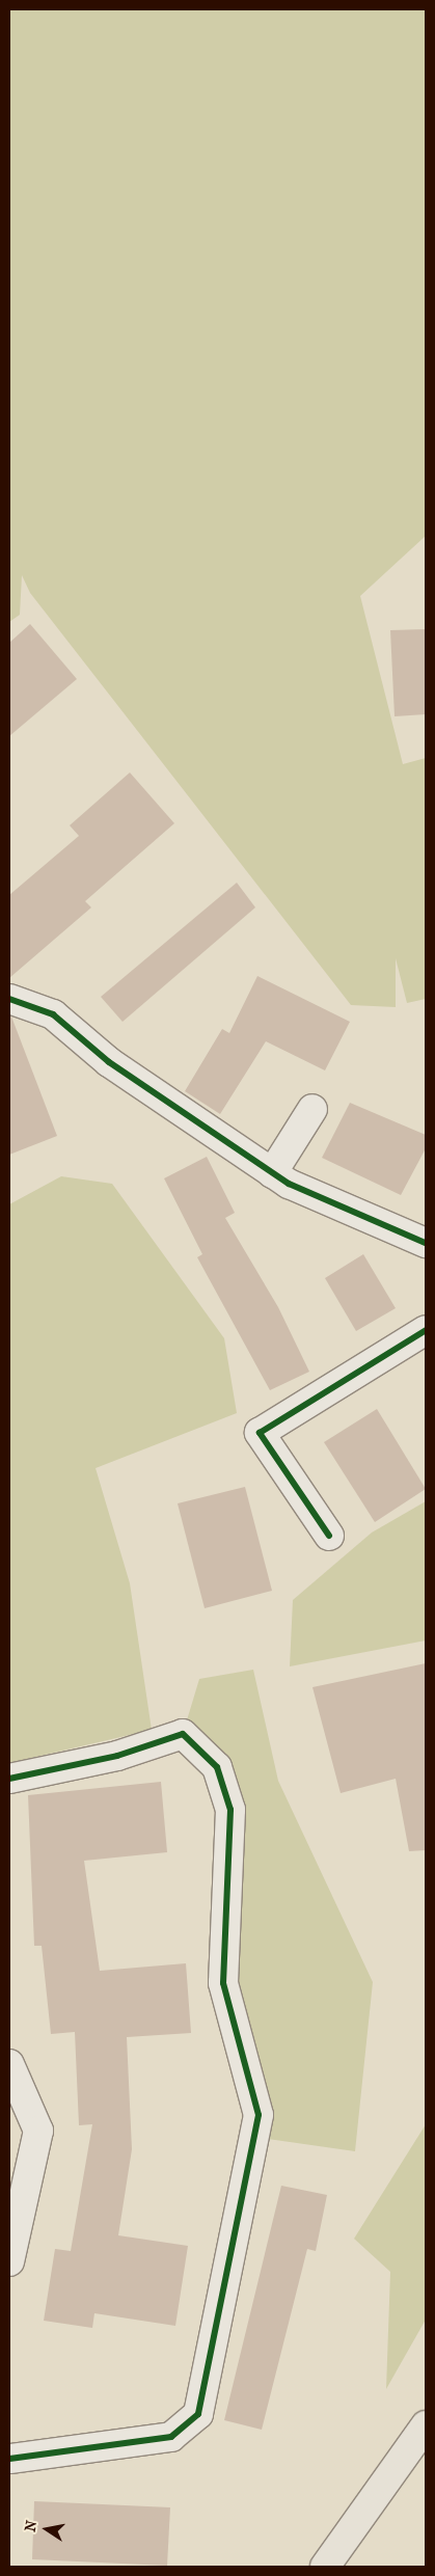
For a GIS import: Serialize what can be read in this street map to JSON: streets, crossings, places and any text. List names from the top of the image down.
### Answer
{
  "north": "left"
}
